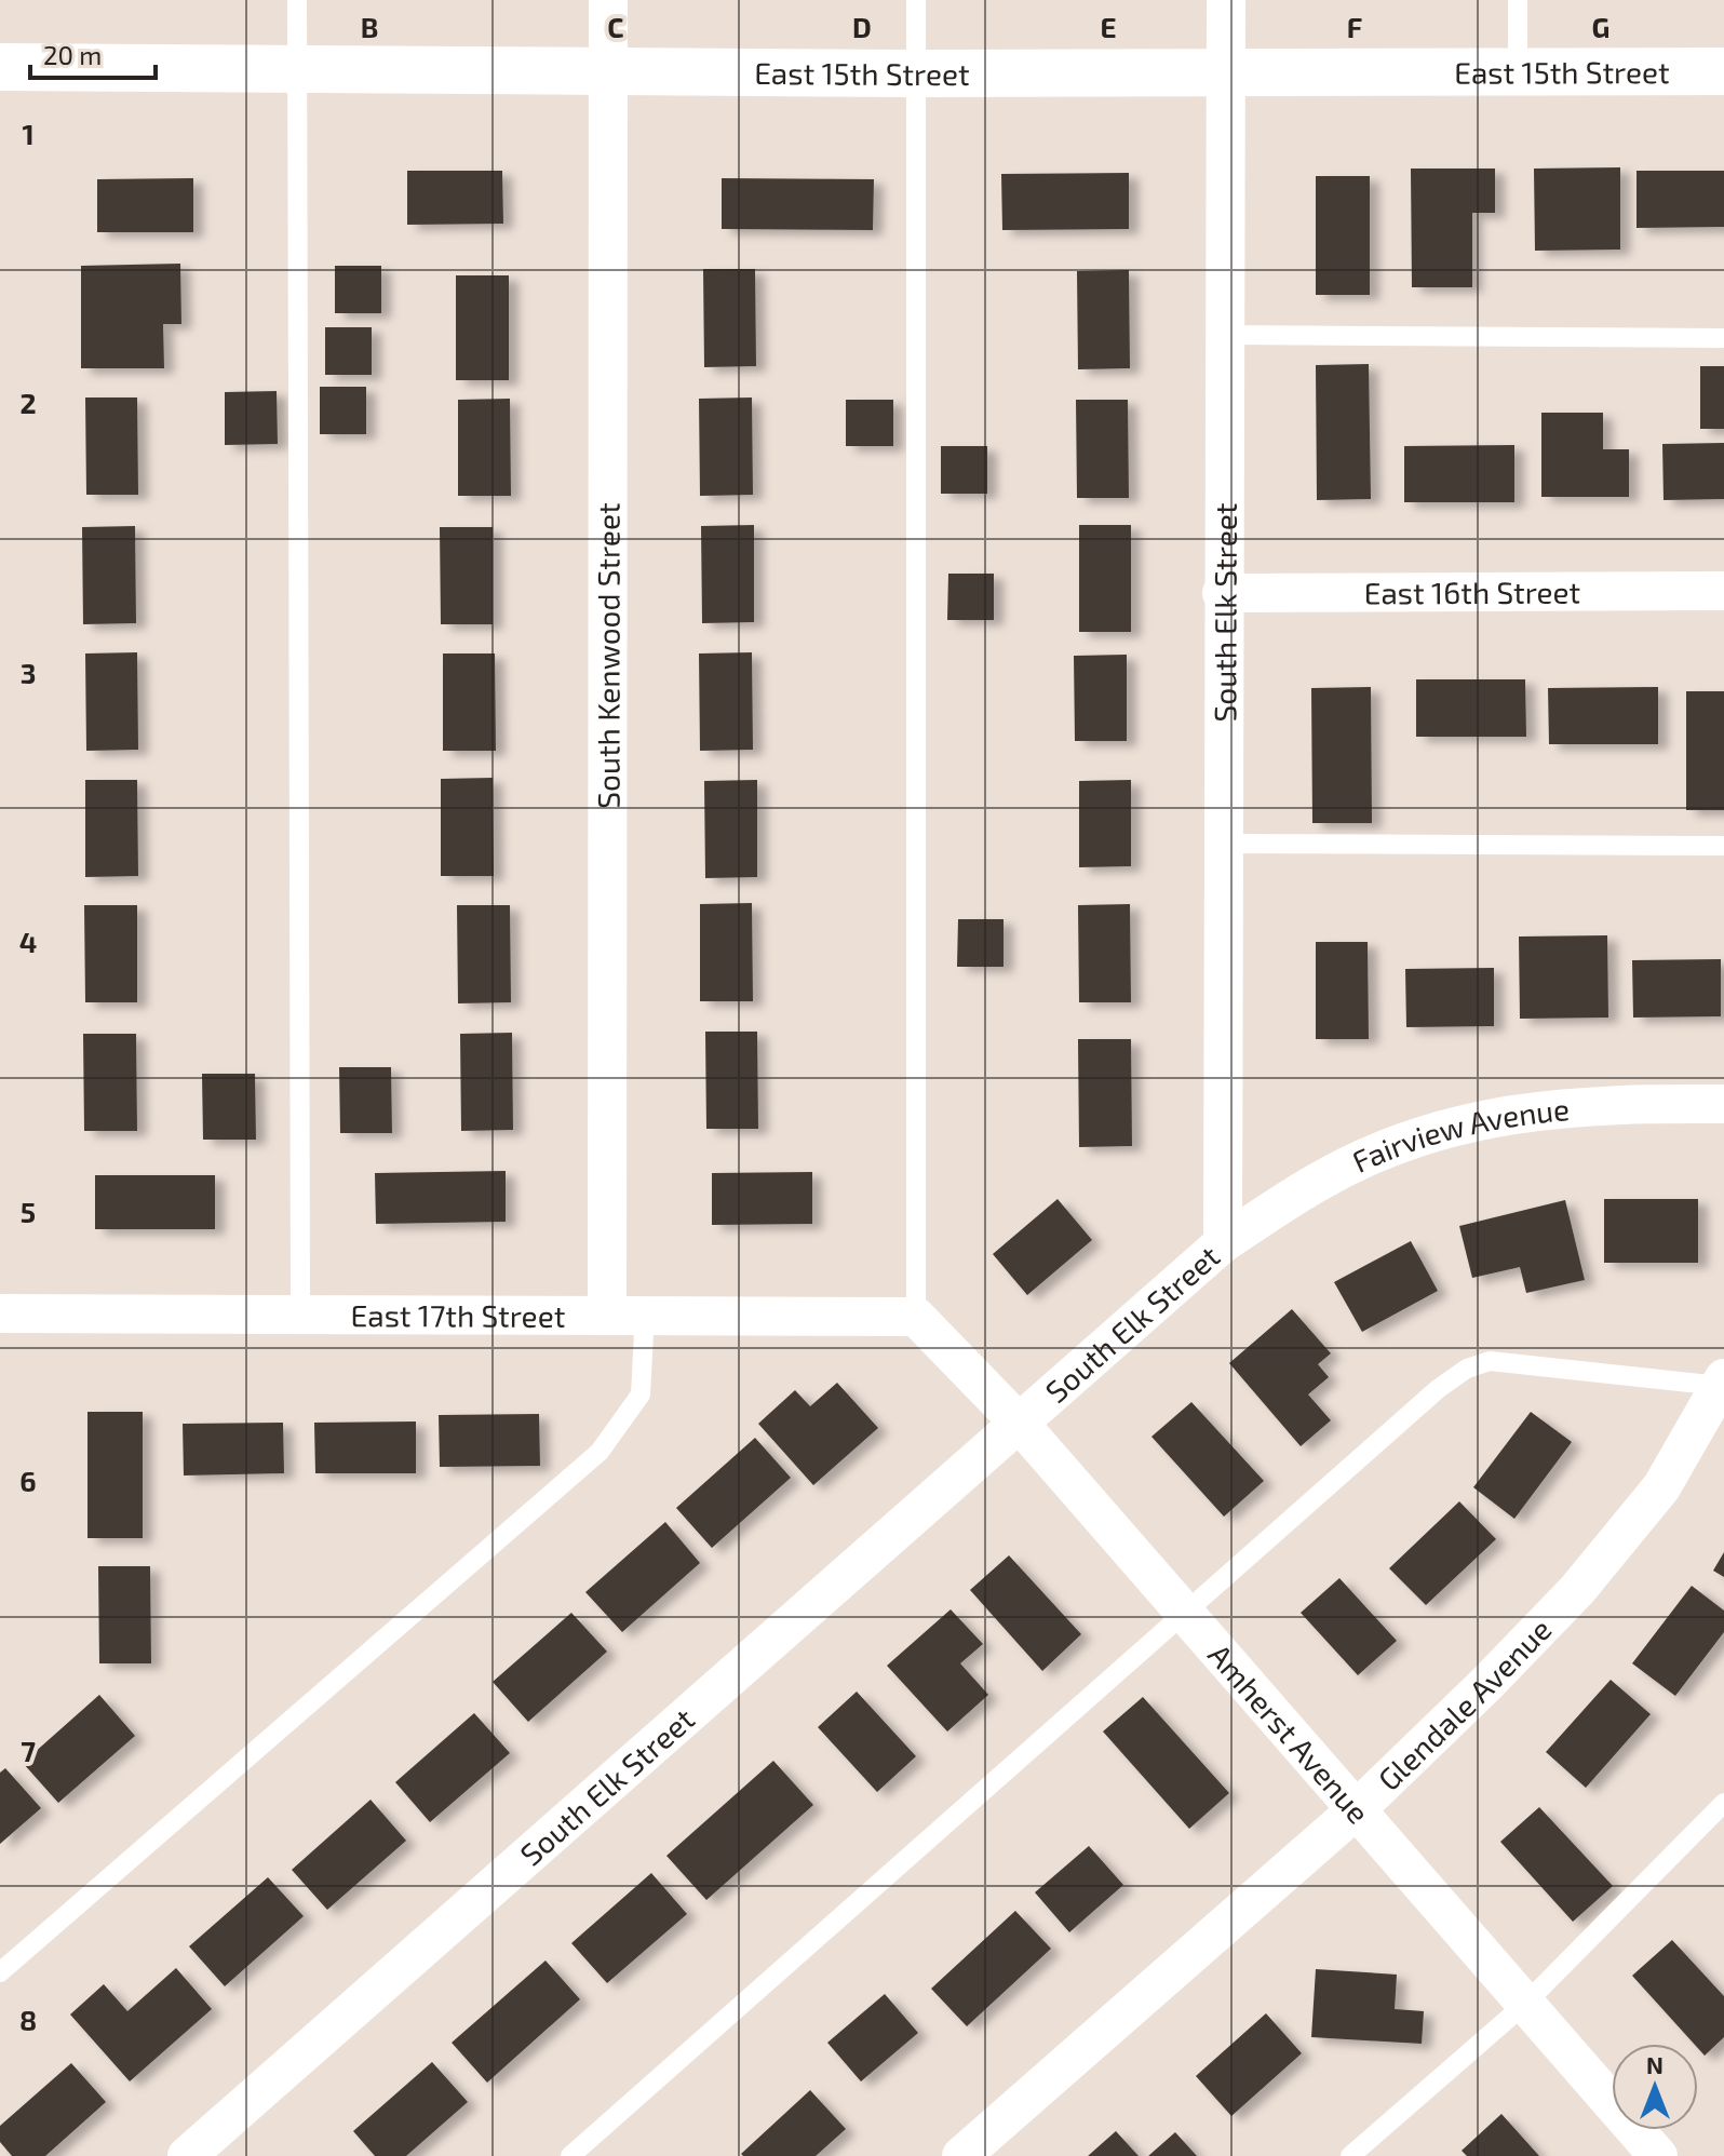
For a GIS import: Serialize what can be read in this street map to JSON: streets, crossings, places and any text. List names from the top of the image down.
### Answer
{
  "streets": {
    "main road": ["East 15th Street"],
    "street": [
      "East 16th Street",
      "South Elk Street",
      "South Kenwood Street",
      "Fairview Avenue",
      "East 17th Street",
      "Glendale Avenue",
      "Amherst Avenue"
    ]
  },
  "crossings": [
    ["East 15th Street", "South Elk Street"],
    ["East 15th Street", "South Kenwood Street"],
    ["East 16th Street", "South Elk Street"],
    ["South Elk Street", "Fairview Avenue"],
    ["South Elk Street", "Amherst Avenue"],
    ["South Kenwood Street", "East 17th Street"],
    ["East 17th Street", "Amherst Avenue"],
    ["Glendale Avenue", "Amherst Avenue"]
  ],
  "scale_bar": "20 m",
  "north": "top",
  "grid": {
    "columns": [
      "B",
      "C",
      "D",
      "E",
      "F",
      "G"
    ],
    "rows": [
      "1",
      "2",
      "3",
      "4",
      "5",
      "6",
      "7",
      "8"
    ]
  }
}
